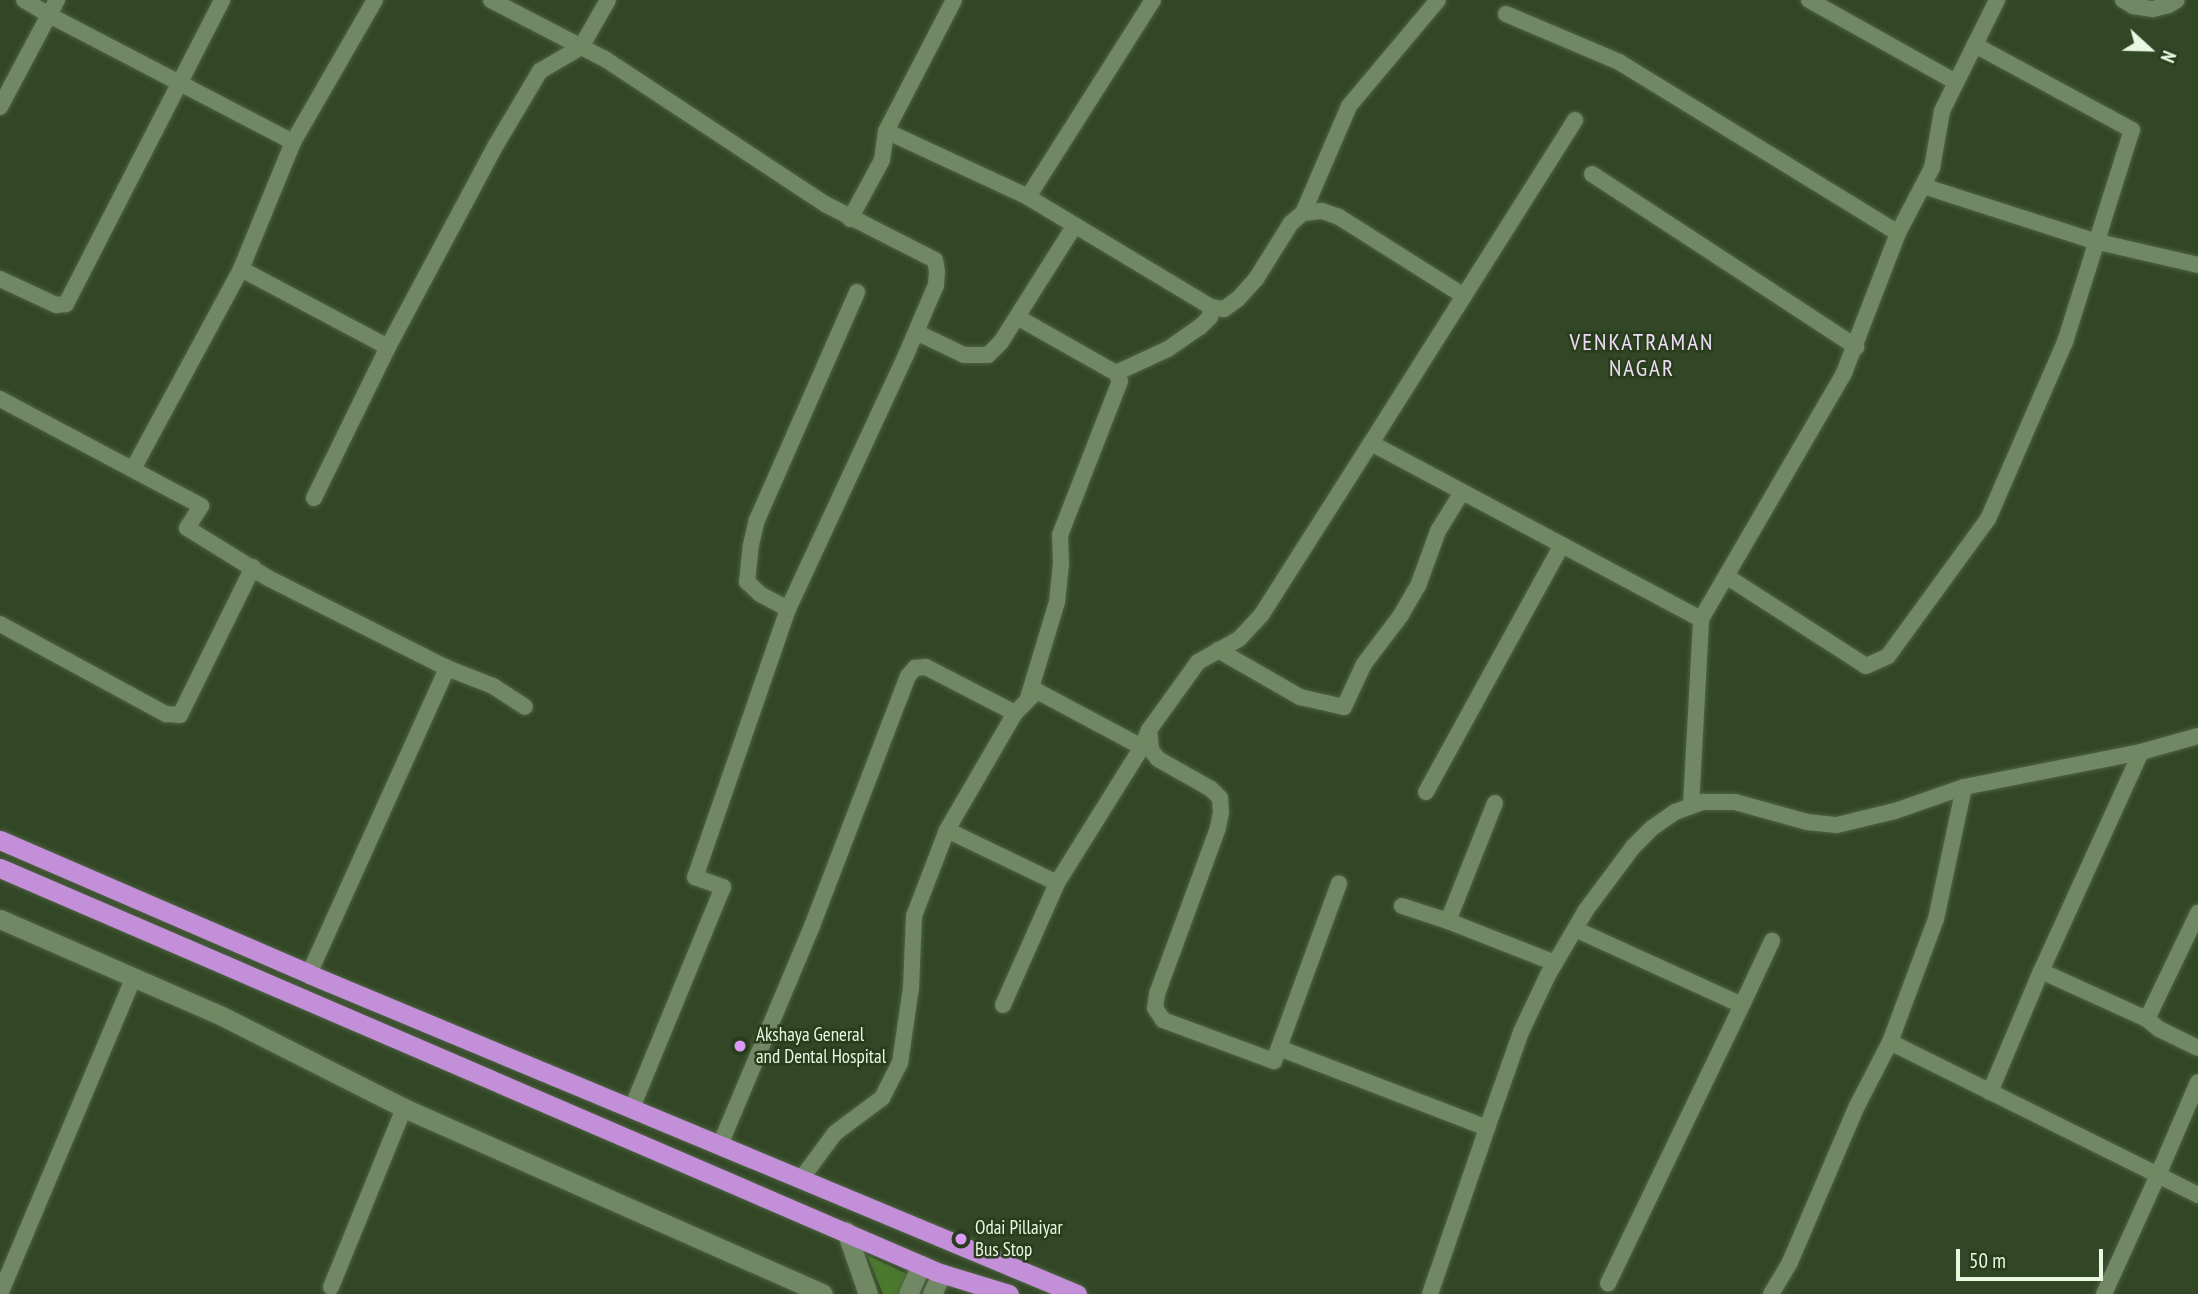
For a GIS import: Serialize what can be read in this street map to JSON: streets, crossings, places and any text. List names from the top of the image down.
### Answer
{
  "districts": ["VENKATRAMAN NAGAR"],
  "places": ["Akshaya General and Dental Hospital", "Odai Pillaiyar Bus Stop"],
  "scale_bar": "50 m",
  "north": "right"
}
